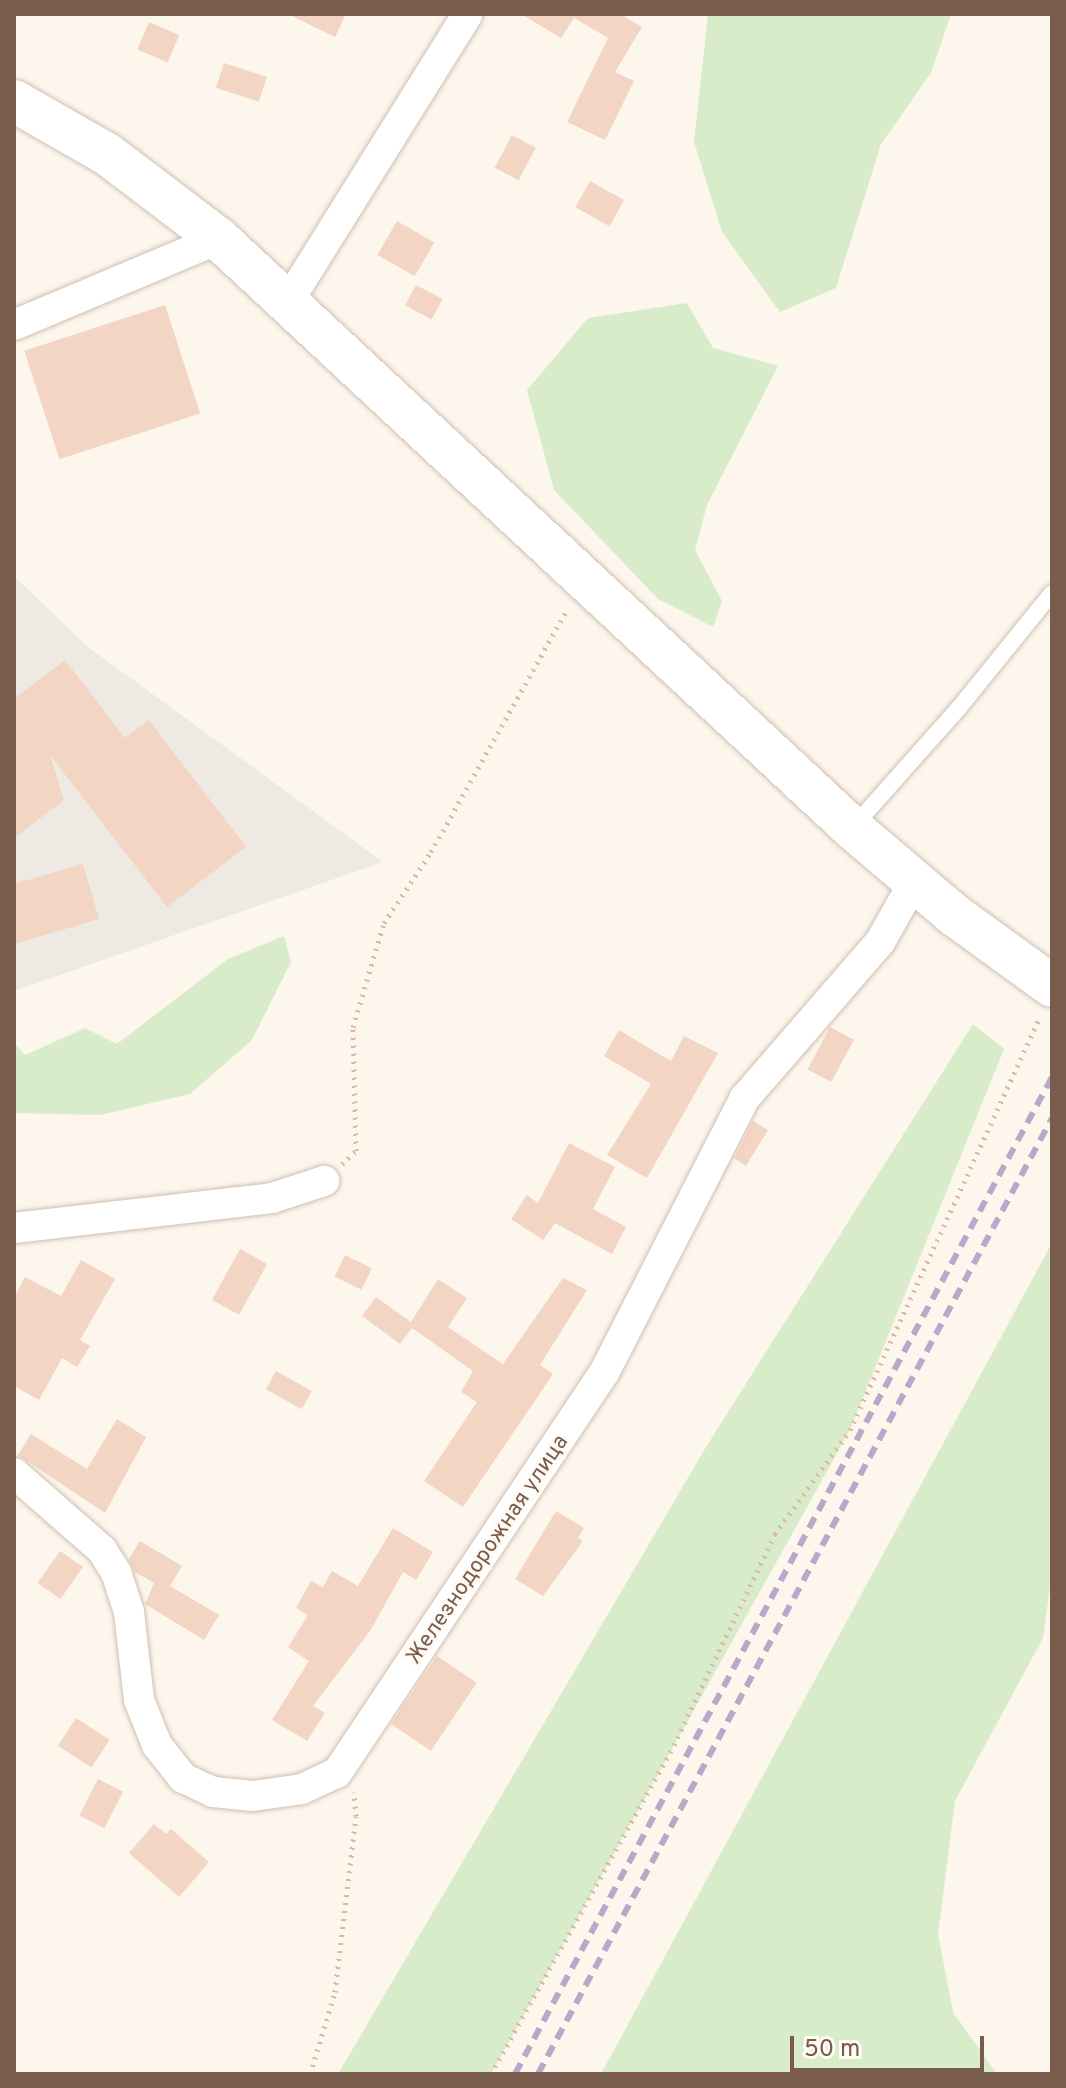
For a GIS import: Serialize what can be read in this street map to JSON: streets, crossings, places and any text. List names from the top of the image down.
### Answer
{
  "streets": {
    "street": ["Железнодорожная улица"]
  },
  "scale_bar": "50 m"
}
